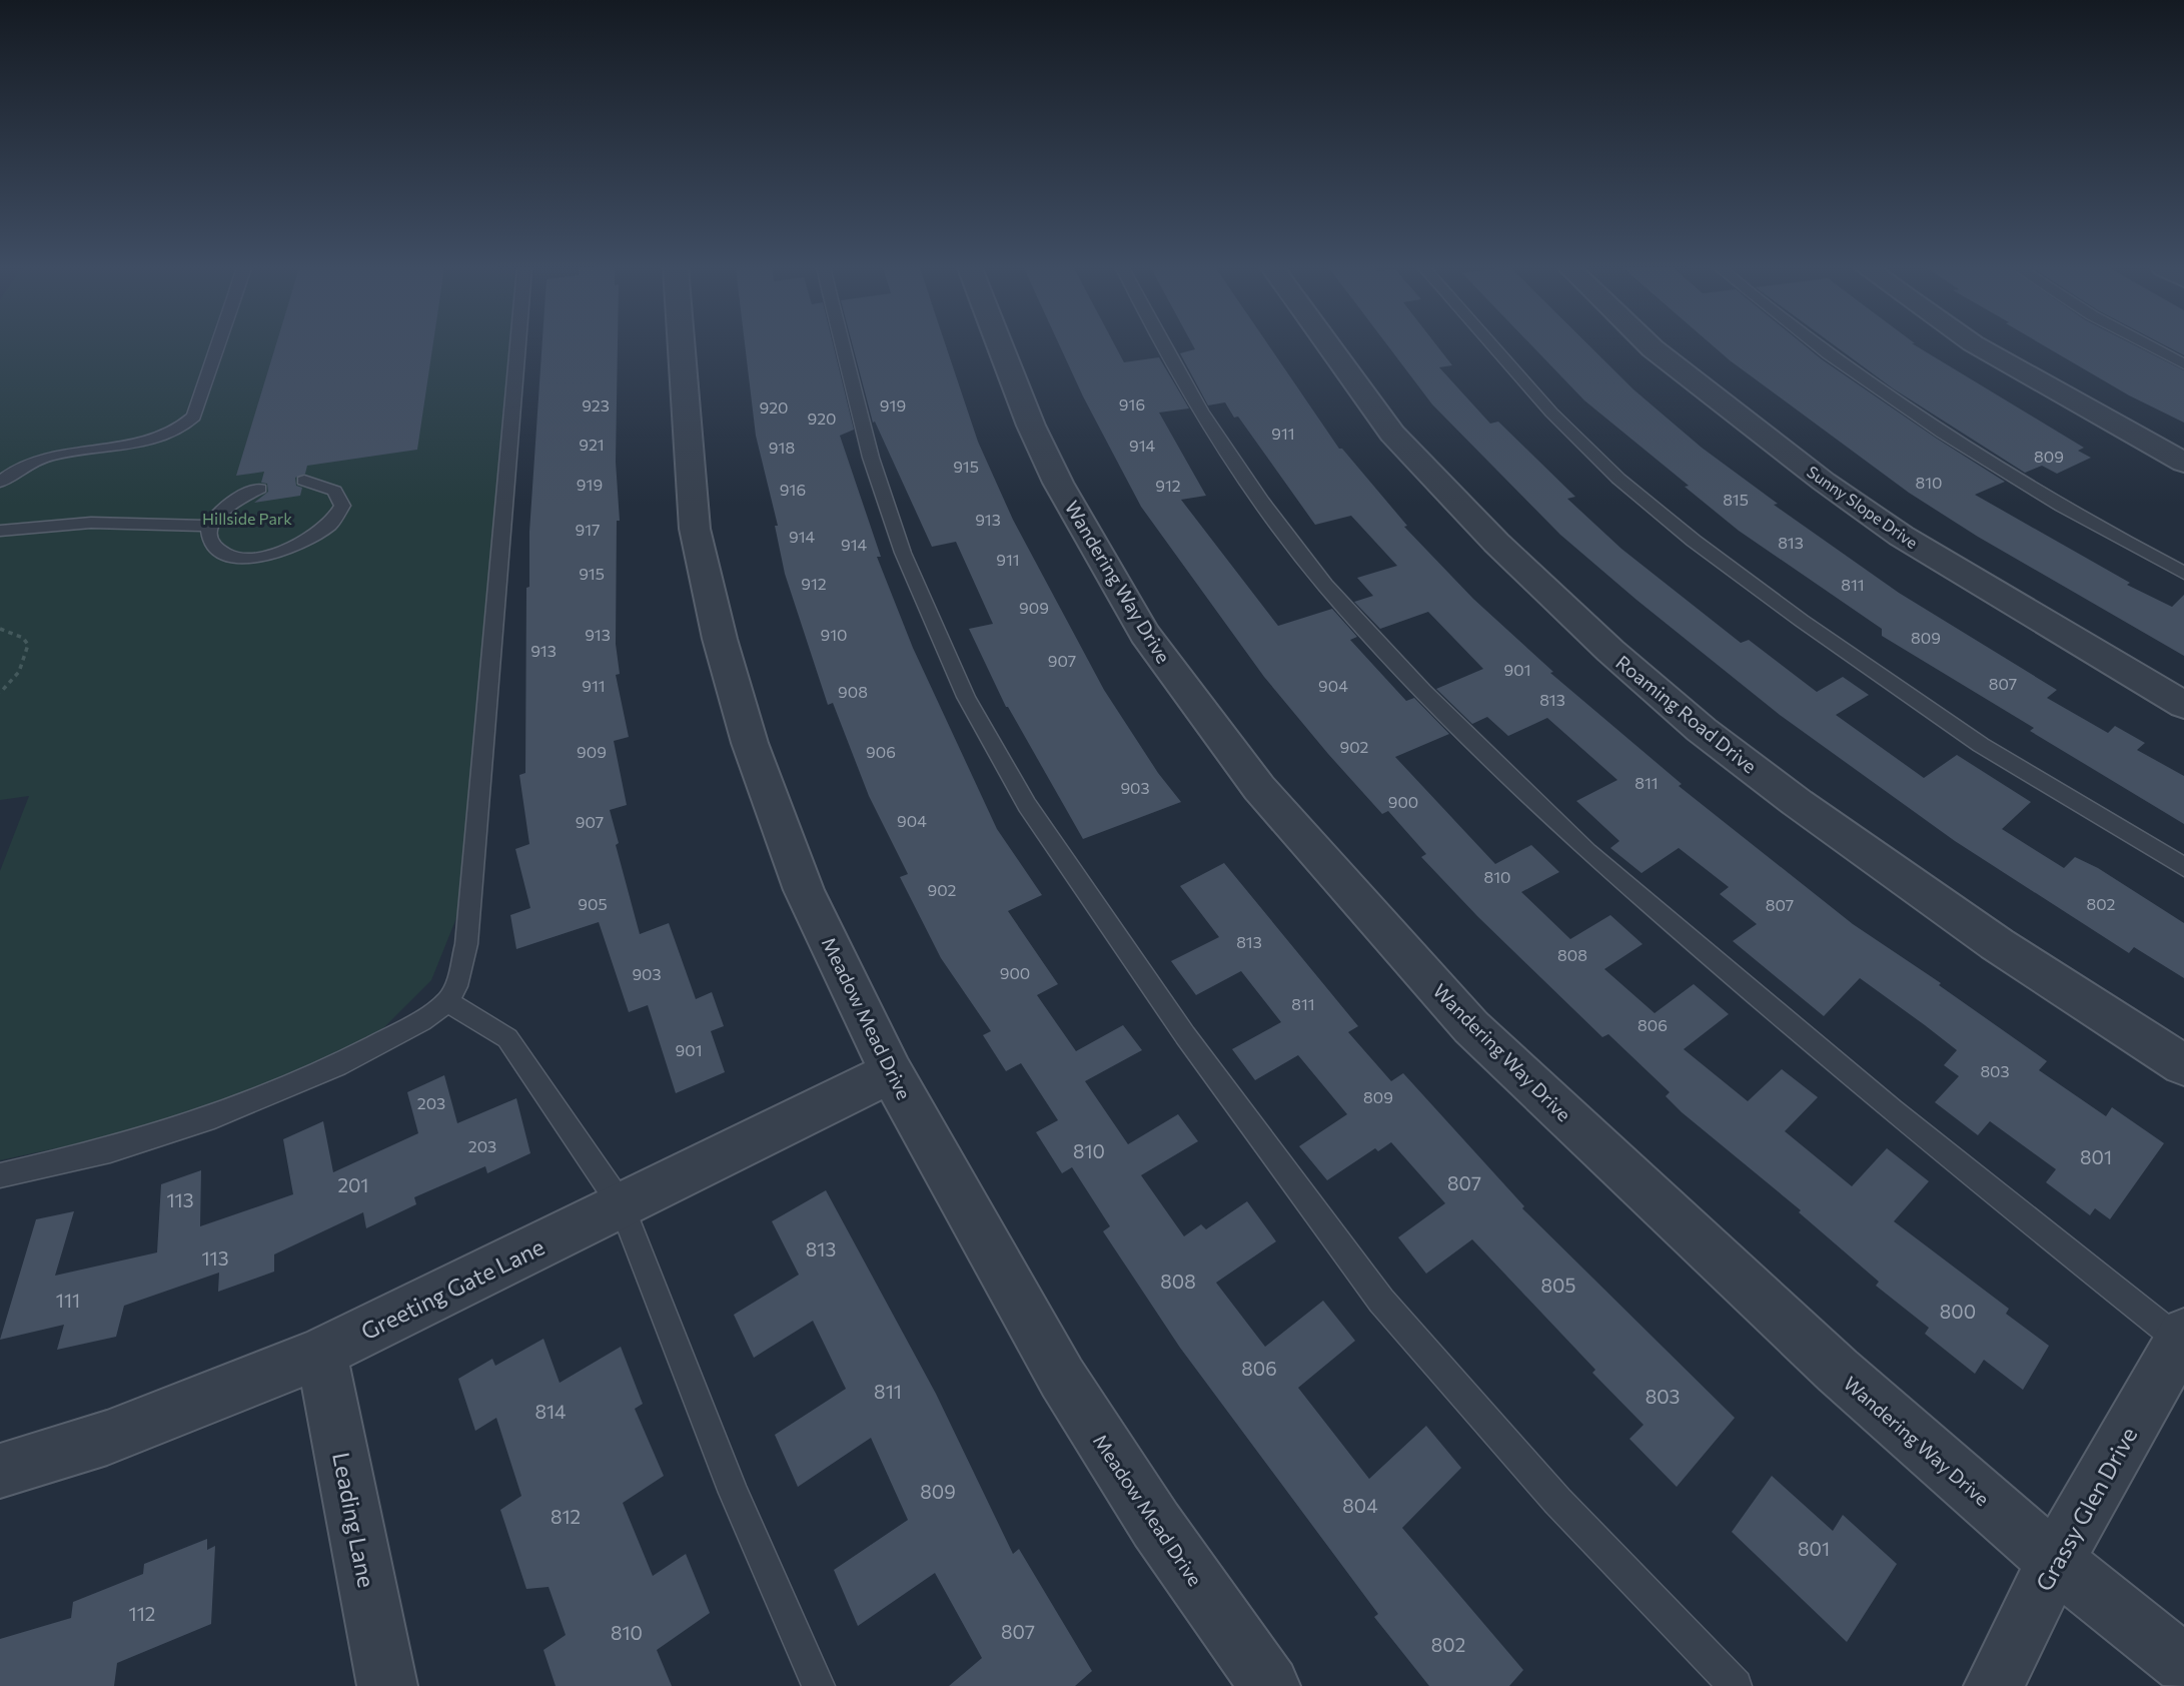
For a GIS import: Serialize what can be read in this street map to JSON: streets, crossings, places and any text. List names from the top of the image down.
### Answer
{
  "streets": {
    "street": [
      "Sunny Slope Drive",
      "Wandering Way Drive",
      "Roaming Road Drive",
      "Meadow Mead Drive",
      "Greeting Gate Lane",
      "Grassy Glen Drive",
      "Leading Lane"
    ]
  },
  "crossings": [
    ["Wandering Way Drive", "Grassy Glen Drive"],
    ["Meadow Mead Drive", "Greeting Gate Lane"],
    ["Greeting Gate Lane", "Leading Lane"]
  ],
  "parks": ["Hillside Park"],
  "house_numbers": [
    "916",
    "923",
    "919",
    "920",
    "920",
    "911",
    "921",
    "914",
    "918",
    "809",
    "915",
    "810",
    "919",
    "912",
    "916",
    "815",
    "913",
    "917",
    "914",
    "813",
    "914",
    "911",
    "915",
    "912",
    "811",
    "909",
    "913",
    "910",
    "809",
    "913",
    "907",
    "901",
    "807",
    "911",
    "904",
    "908",
    "813",
    "902",
    "909",
    "906",
    "811",
    "903",
    "900",
    "904",
    "907",
    "810",
    "902",
    "905",
    "802",
    "807",
    "813",
    "808",
    "900",
    "903",
    "811",
    "806",
    "901",
    "803",
    "809",
    "203",
    "203",
    "810",
    "801",
    "807",
    "201",
    "113",
    "813",
    "113",
    "808",
    "805",
    "111",
    "800",
    "806",
    "811",
    "803",
    "814",
    "809",
    "804",
    "812",
    "801",
    "112",
    "807",
    "810",
    "802"
  ]
}
